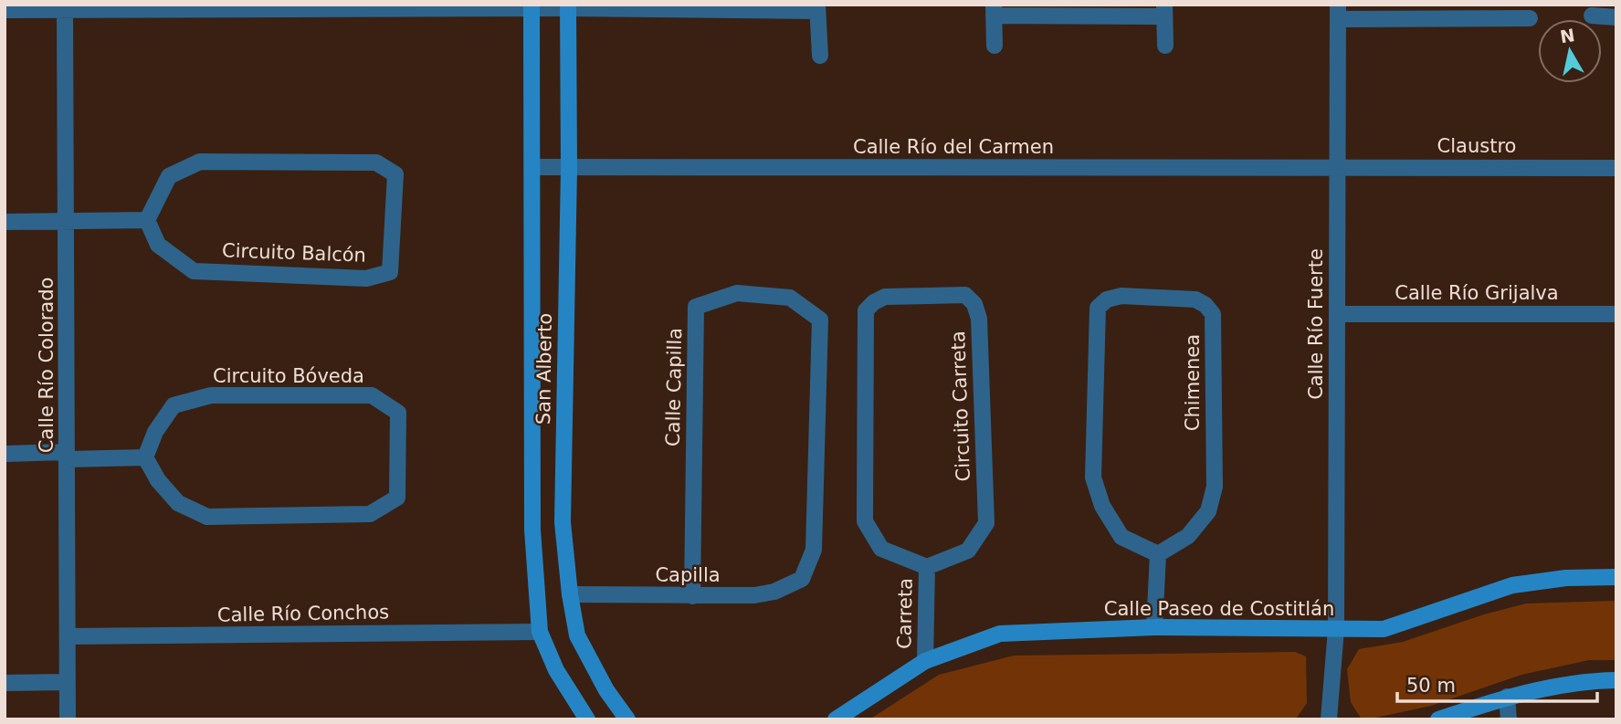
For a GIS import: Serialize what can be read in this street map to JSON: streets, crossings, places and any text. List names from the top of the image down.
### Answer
{
  "streets": {
    "street": [
      "Claustro",
      "Calle Río del Carmen",
      "Circuito Balcón",
      "Calle Río Grijalva",
      "Calle Río Fuerte",
      "Calle Río Colorado",
      "San Alberto",
      "Circuito Bóveda",
      "Chimenea",
      "Calle Capilla",
      "Circuito Carreta",
      "Capilla",
      "Calle Paseo de Costitlán",
      "Calle Río Conchos",
      "Carreta"
    ]
  },
  "crossings": [
    ["Claustro", "Calle Río del Carmen"],
    ["Claustro", "Calle Río Fuerte"],
    ["Calle Río del Carmen", "Calle Río Fuerte"],
    ["Calle Río del Carmen", "San Alberto"],
    ["Calle Río Grijalva", "Calle Río Fuerte"],
    ["Calle Río Fuerte", "Calle Paseo de Costitlán"],
    ["Calle Río Colorado", "Calle Río Conchos"],
    ["San Alberto", "Capilla"],
    ["San Alberto", "Calle Río Conchos"],
    ["Calle Capilla", "Capilla"],
    ["Circuito Carreta", "Carreta"],
    ["Calle Paseo de Costitlán", "Carreta"]
  ],
  "scale_bar": "50 m",
  "north": "top"
}
